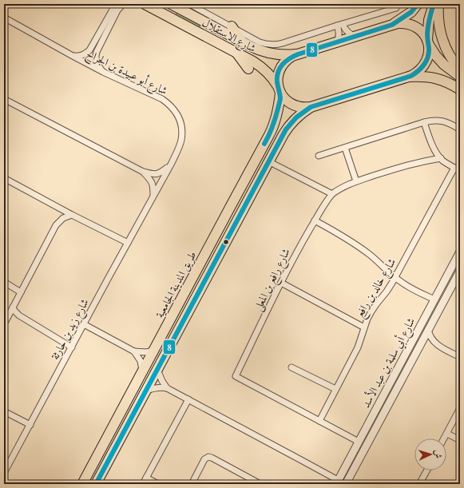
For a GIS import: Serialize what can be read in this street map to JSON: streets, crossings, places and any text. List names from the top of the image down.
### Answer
{
  "streets": {
    "main road": ["شارع الاستقلال", "طريق المدينة الجامعية"],
    "street": [
      "شارع أبو عبيدة بن الجراح",
      "شارع رافع بن المعلى",
      "شارع خالد بن رافع",
      "شارع زيد بن حارثة",
      "شارع أبي سلمة بن عبد الأسد"
    ]
  },
  "crossings": [
    ["شارع الاستقلال", "طريق المدينة الجامعية"],
    ["شارع أبو عبيدة بن الجراح", "شارع زيد بن حارثة"],
    ["شارع رافع بن المعلى", "شارع خالد بن رافع"]
  ],
  "lines": ["transit line 8"],
  "north": "right"
}
